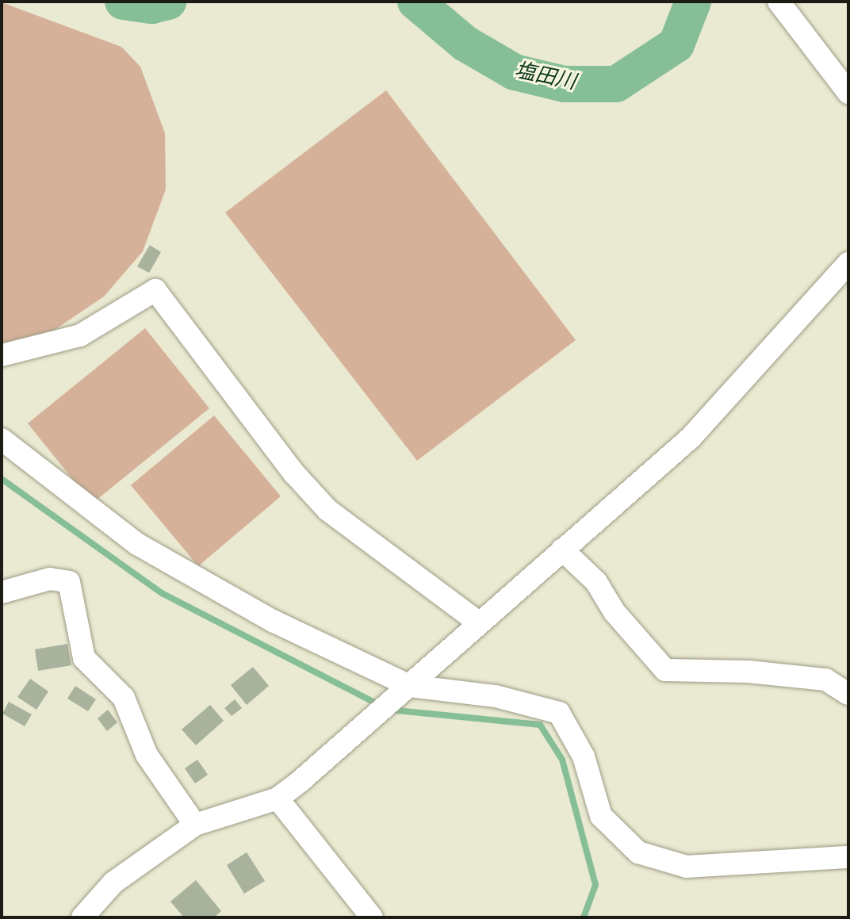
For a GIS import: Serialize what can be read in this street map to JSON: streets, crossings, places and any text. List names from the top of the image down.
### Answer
{
  "water": ["塩田川"]
}
